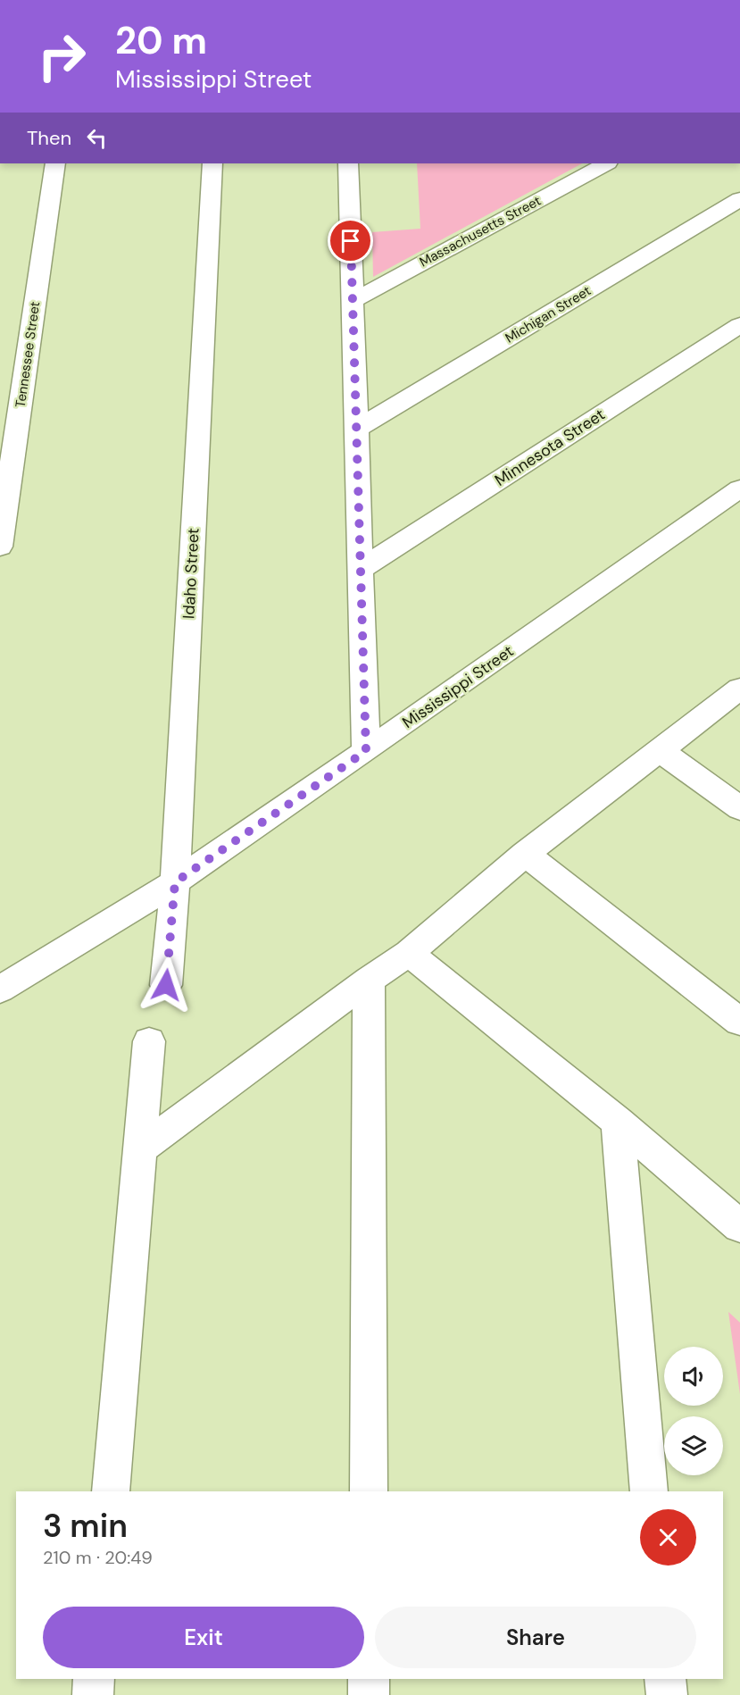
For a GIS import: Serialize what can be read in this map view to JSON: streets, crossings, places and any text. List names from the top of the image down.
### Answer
{
  "streets": {
    "street": [
      "Massachusetts Street",
      "Michigan Street",
      "Tennessee Street",
      "Minnesota Street",
      "Idaho Street",
      "Mississippi Street"
    ]
  },
  "crossings": [
    ["Idaho Street", "Mississippi Street"]
  ],
  "page": {
    "turn": ["20 m", "Mississippi Street"],
    "then": "Then",
    "heading": ["3 min", "210 m · 20:49"],
    "buttons": ["Exit", "Share"]
  }
}
